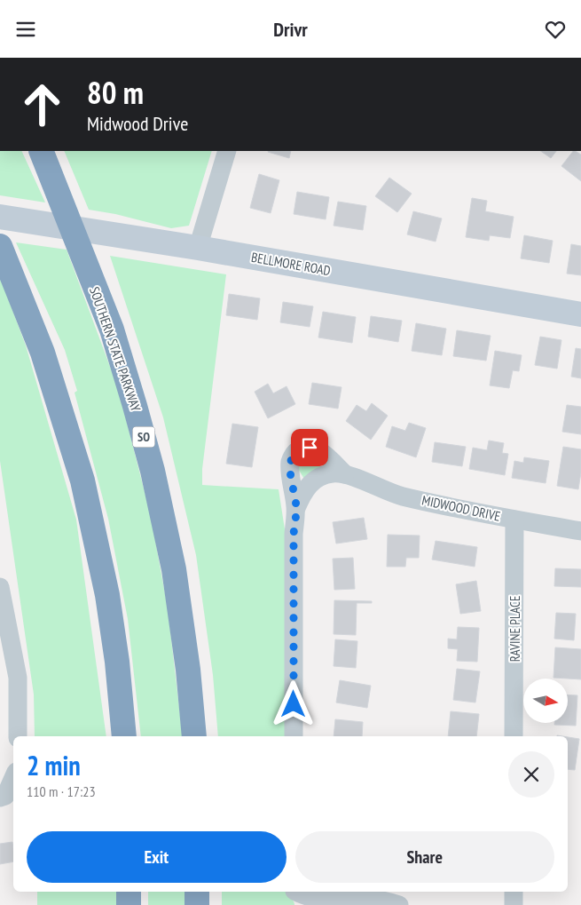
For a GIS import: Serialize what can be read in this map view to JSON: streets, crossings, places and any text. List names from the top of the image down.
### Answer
{
  "streets": {
    "highway": ["SOUTHERN STATE PARKWAY", "SO"],
    "main road": ["BELLMORE ROAD"],
    "street": ["MIDWOOD DRIVE", "RAVINE PLACE"]
  },
  "crossings": [
    ["MIDWOOD DRIVE", "RAVINE PLACE"]
  ],
  "north": "right",
  "page": {
    "header": "Drivr",
    "turn": ["80 m", "Midwood Drive"],
    "heading": ["2 min", "110 m · 17:23"],
    "buttons": ["Exit", "Share"]
  }
}
